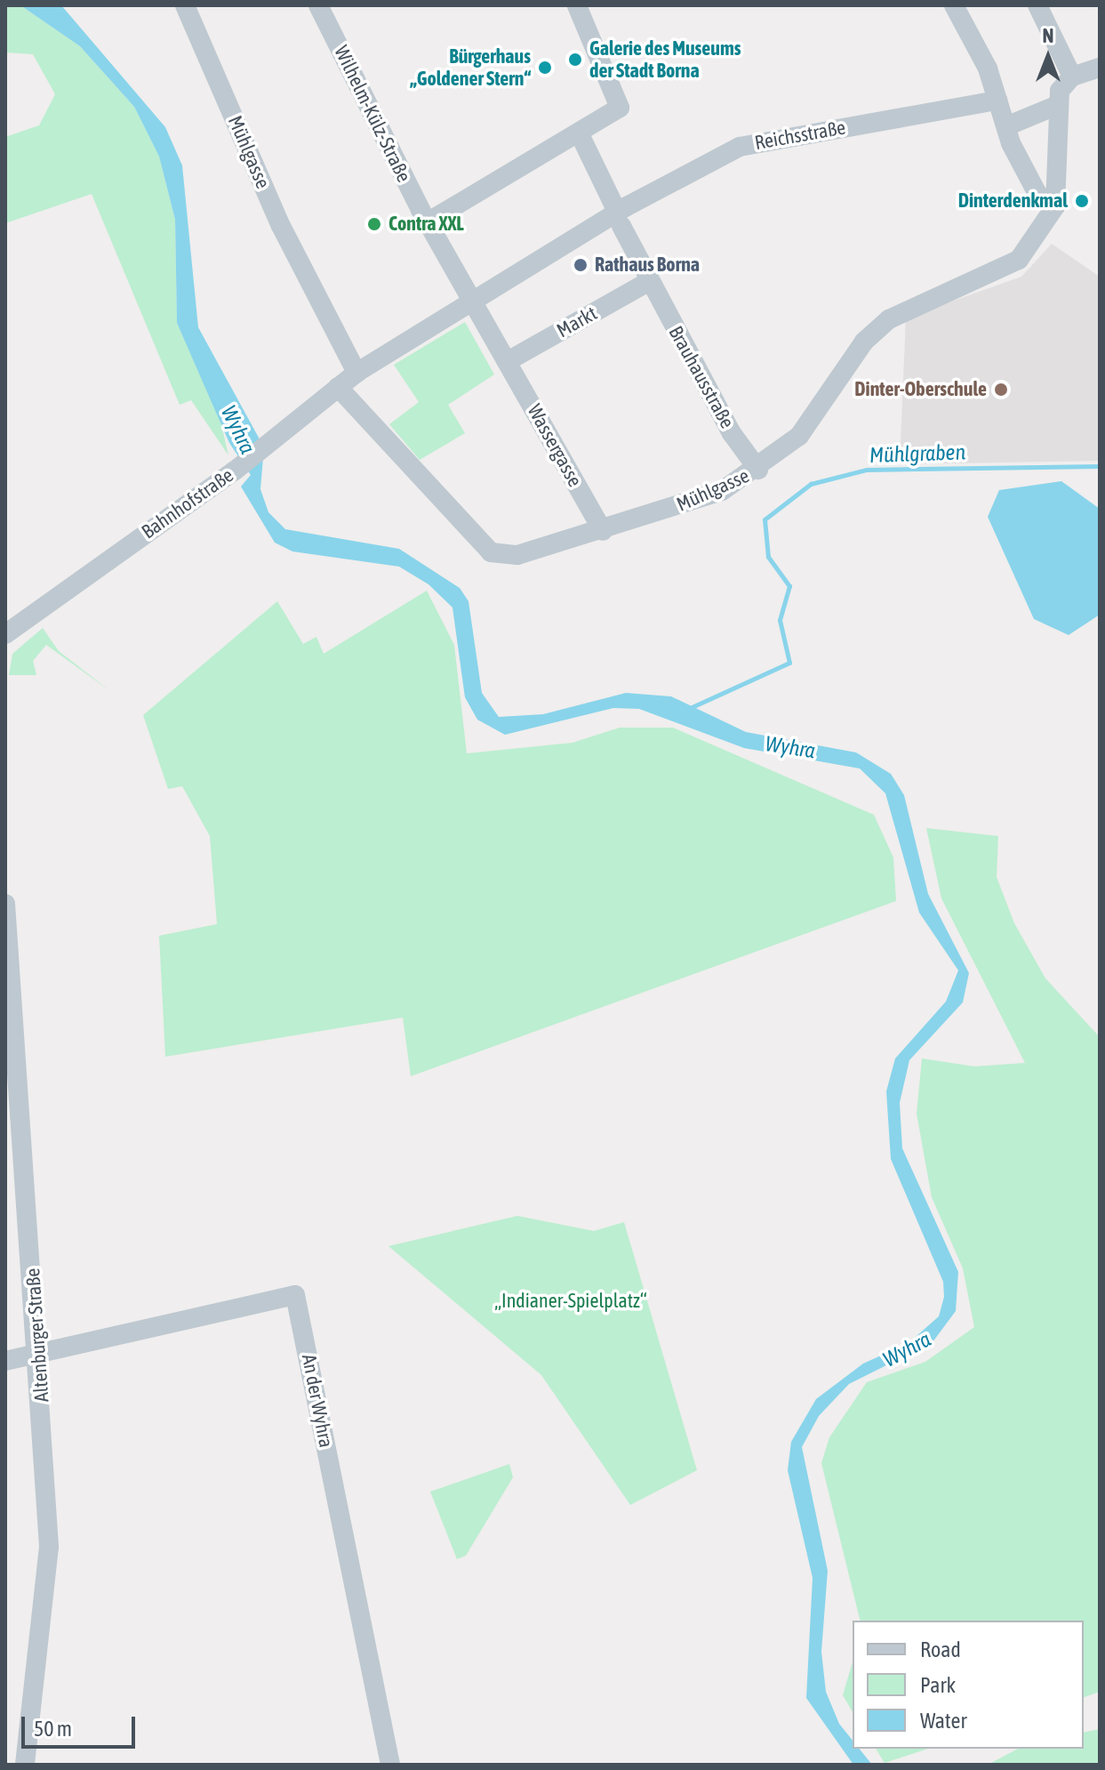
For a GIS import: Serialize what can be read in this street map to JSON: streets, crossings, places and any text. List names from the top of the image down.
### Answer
{
  "streets": {
    "street": [
      "Wilhelm-Külz-Straße",
      "Reichsstraße",
      "Mühlgasse",
      "Markt",
      "Brauhausstraße",
      "Wassergasse",
      "Bahnhofstraße",
      "Altenburger Straße",
      "An der Wyhra"
    ]
  },
  "crossings": [
    ["Mühlgasse", "Brauhausstraße"],
    ["Mühlgasse", "Wassergasse"],
    ["Mühlgasse", "Bahnhofstraße"],
    ["Markt", "Brauhausstraße"],
    ["Markt", "Wassergasse"],
    ["Altenburger Straße", "An der Wyhra"]
  ],
  "water": ["Wyhra", "Mühlgraben"],
  "parks": ["„Indianer-Spielplatz“"],
  "places": [
    "Galerie des Museums der Stadt Borna",
    "Bürgerhaus „Goldener Stern“",
    "Dinterdenkmal",
    "Contra XXL",
    "Rathaus Borna",
    "Dinter-Oberschule"
  ],
  "legend": ["Road", "Park", "Water"],
  "scale_bar": "50 m",
  "north": "top"
}
